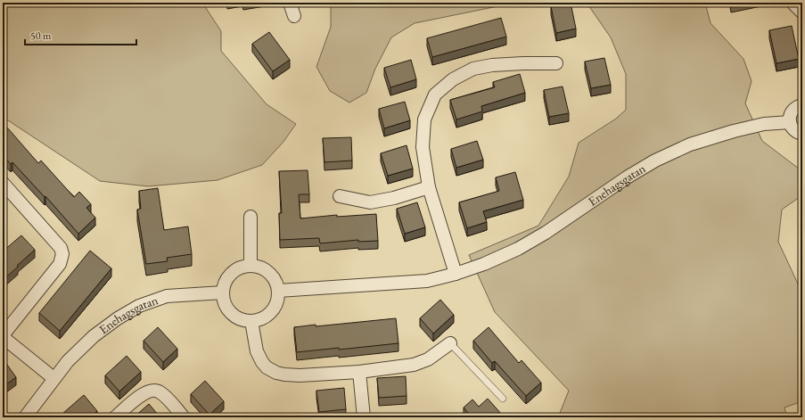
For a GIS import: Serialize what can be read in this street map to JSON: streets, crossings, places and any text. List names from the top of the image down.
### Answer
{
  "streets": {
    "street": ["Enehagsgatan"]
  },
  "scale_bar": "50 m"
}
